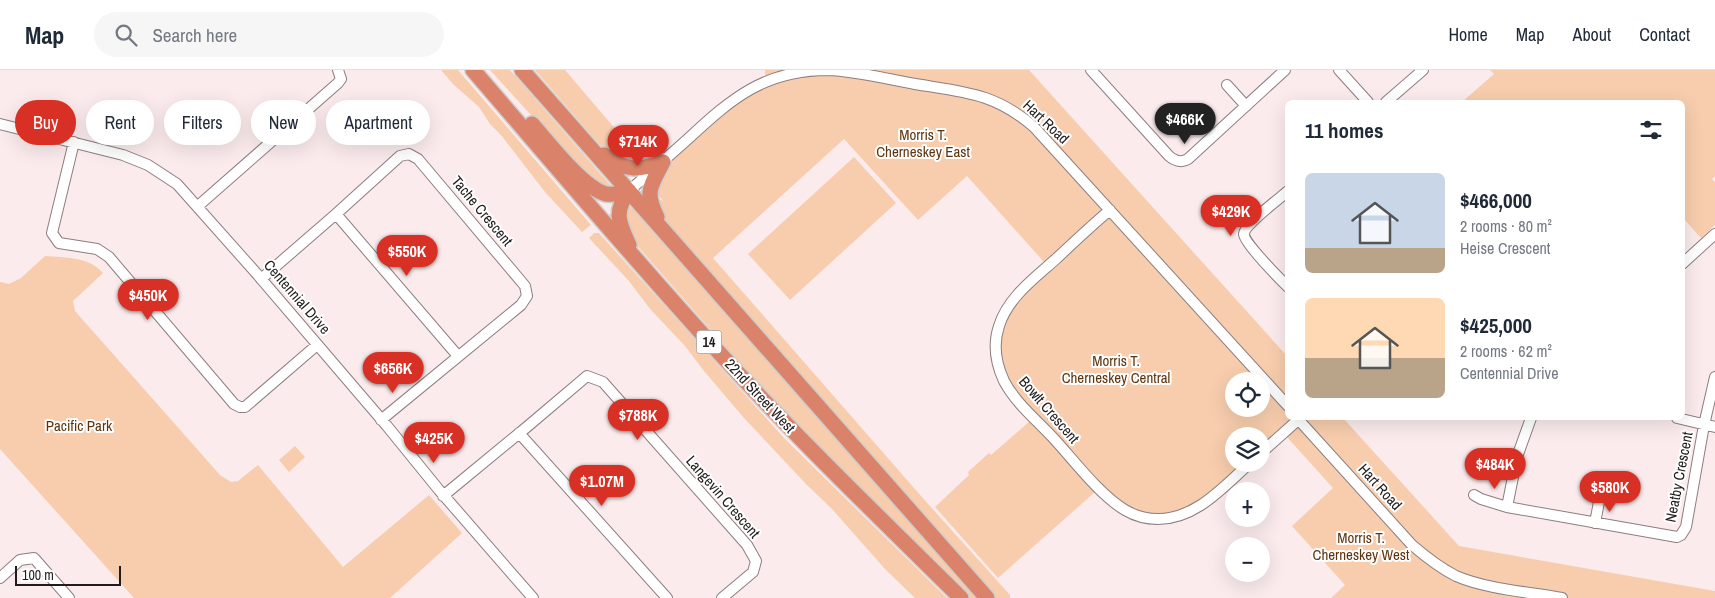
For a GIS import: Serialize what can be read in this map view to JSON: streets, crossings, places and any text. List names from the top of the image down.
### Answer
{
  "streets": {
    "highway": ["14", "22nd Street West"],
    "street": [
      "Hart Road",
      "Tache Crescent",
      "Centennial Drive",
      "Bowlt Crescent",
      "Neatby Crescent",
      "Langevin Crescent"
    ]
  },
  "crossings": [
    ["Hart Road", "14"],
    ["Hart Road", "Bowlt Crescent"],
    ["Tache Crescent", "Centennial Drive"],
    ["Centennial Drive", "Langevin Crescent"]
  ],
  "parks": [
    "Morris T. Cherneskey East",
    "Morris T. Cherneskey Central",
    "Pacific Park",
    "Morris T. Cherneskey West"
  ],
  "scale_bar": "100 m",
  "page": {
    "header": "Map",
    "search": "Search here",
    "nav": [
      "Home",
      "Map",
      "About",
      "Contact"
    ],
    "chip": [
      "Buy",
      "Rent",
      "Filters",
      "New",
      "Apartment"
    ],
    "heading": "11 homes",
    "price": [
      "$466K",
      "$714K",
      "$429K",
      "$550K",
      "$450K",
      "$656K",
      "$788K",
      "$425K",
      "$484K",
      "$1.07M",
      "$580K"
    ],
    "list": [
      {
        "name": "$466,000",
        "note": "2 rooms · 80 m² · Heise Crescent"
      },
      {
        "name": "$425,000",
        "note": "2 rooms · 62 m² · Centennial Drive"
      }
    ],
    "map_buttons": ["+", "−"],
    "scale": "100 m"
  }
}
